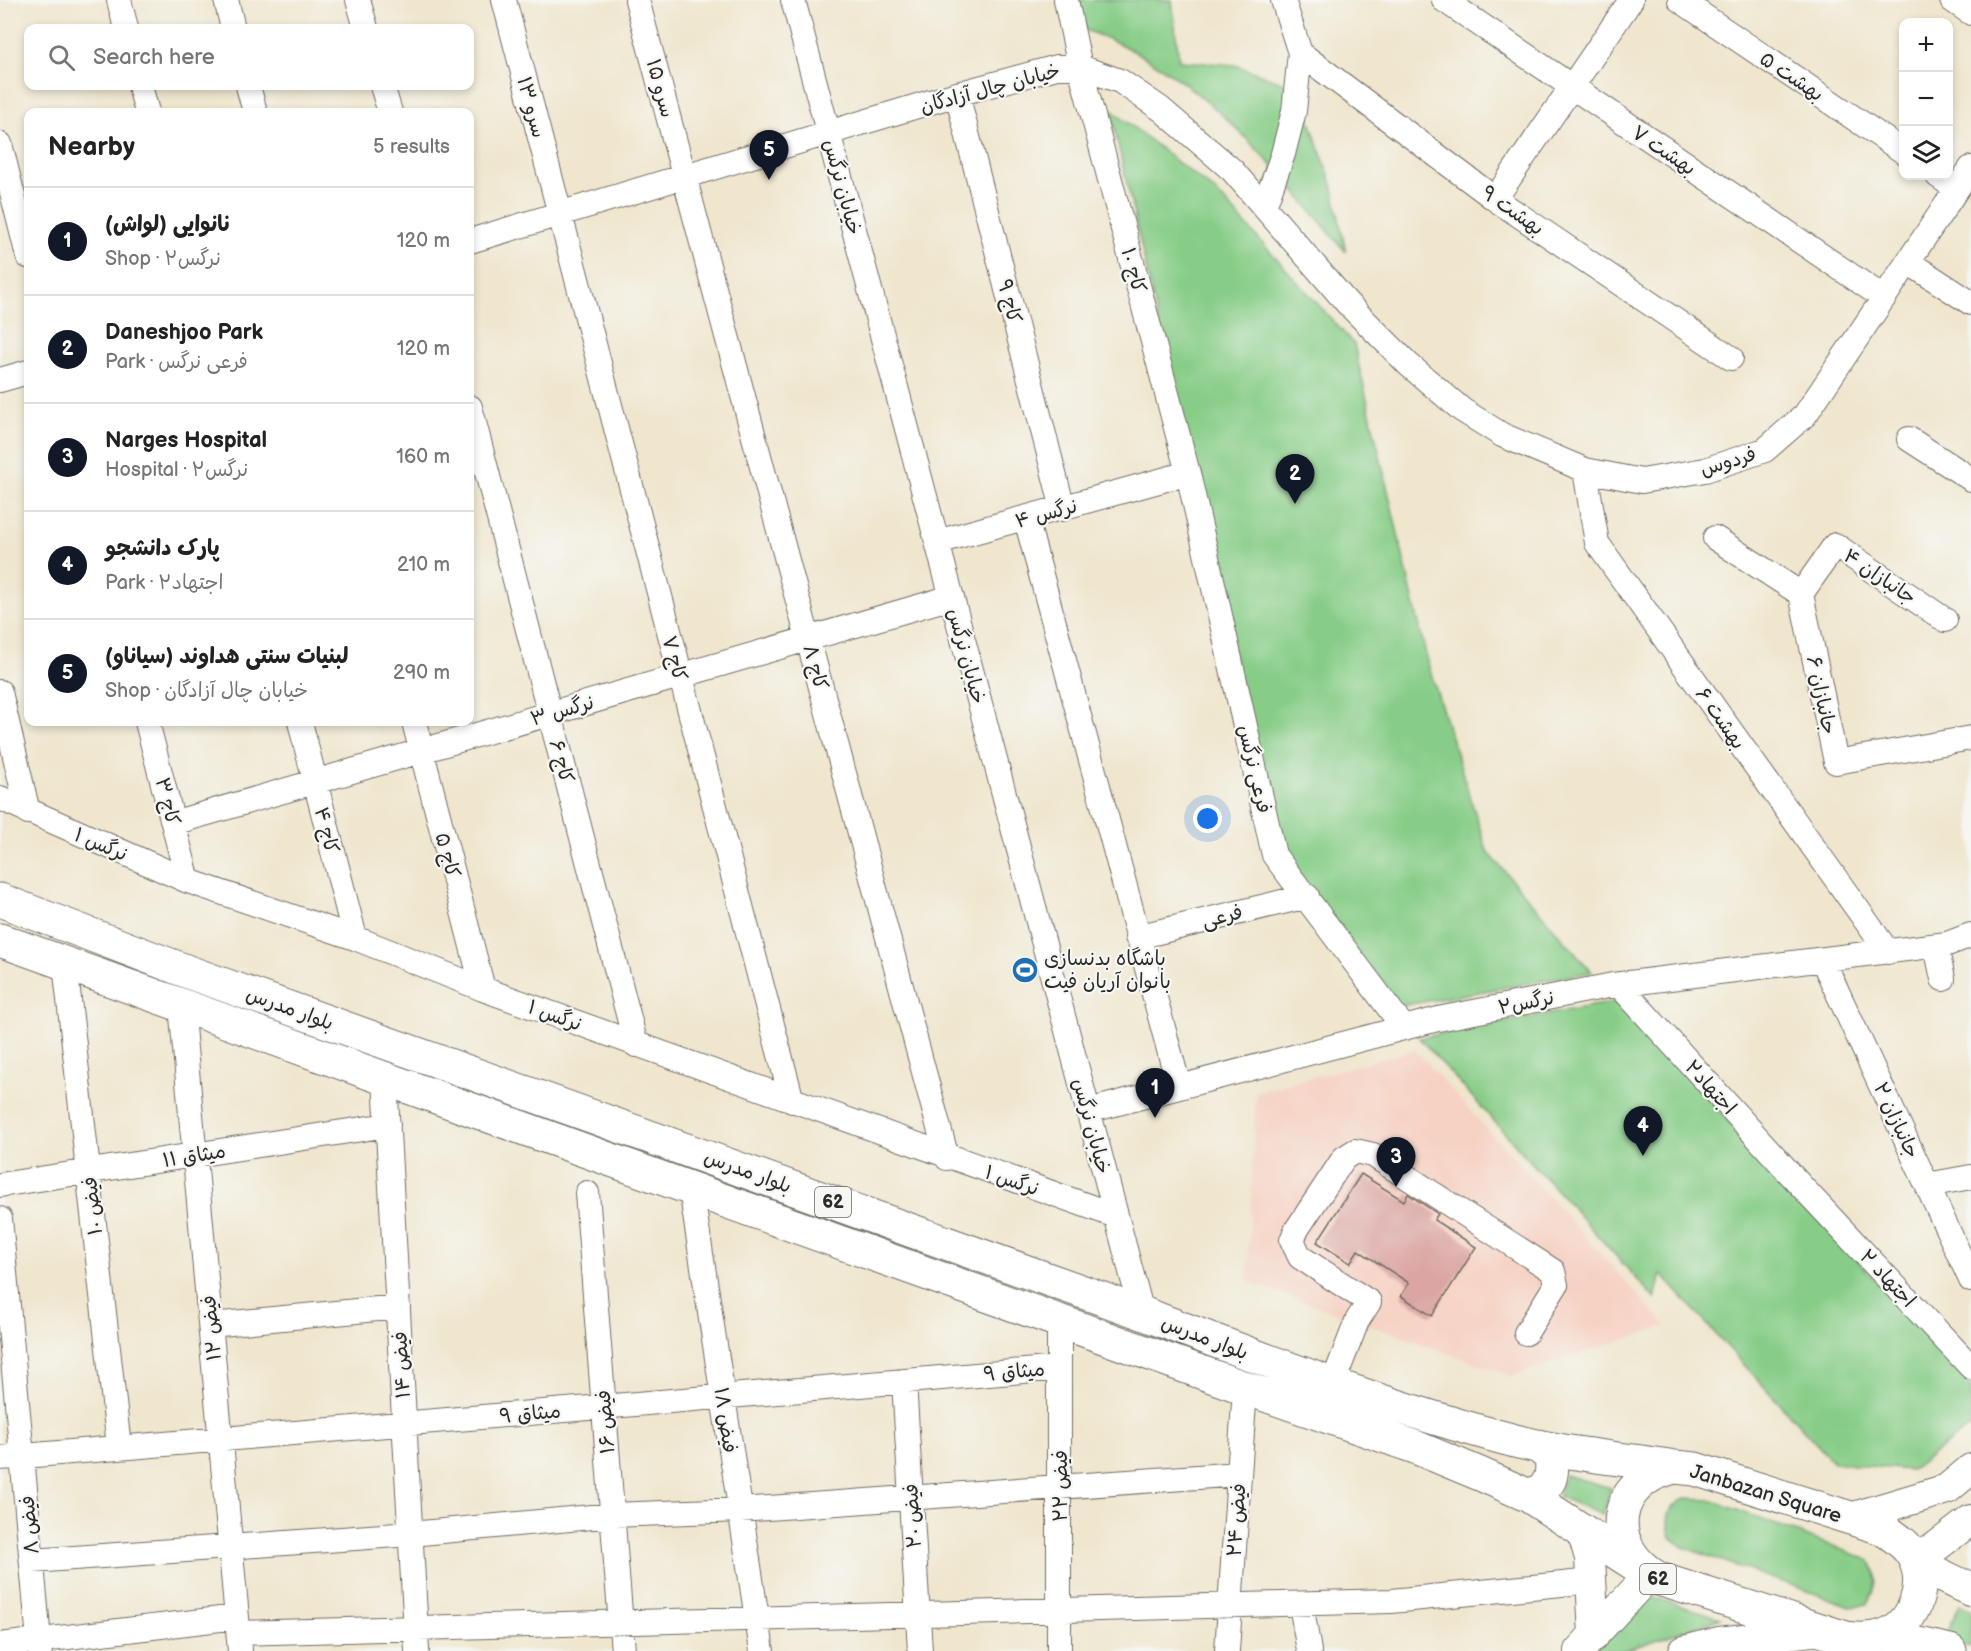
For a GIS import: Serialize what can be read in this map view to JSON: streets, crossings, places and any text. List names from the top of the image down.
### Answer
{
  "streets": {
    "highway": ["بلوار مدرس", "62", "Janbazan Square"],
    "street": [
      "بهشت ۵",
      "سرو ۱۵",
      "خیابان چال آزادگان",
      "سرو ۱۳",
      "بهشت ۷",
      "خیابان نرگس",
      "بهشت ۹",
      "کاج ۱۰",
      "کاج ۹",
      "فردوس",
      "نرگس ۴",
      "جانبازان ۴",
      "کاج ۷",
      "کاج ۸",
      "جانبازان ۶",
      "نرگس ۳",
      "بهشت ۶",
      "کاج ۶",
      "فرعی نرگس",
      "کاج ۳",
      "کاج ۴",
      "نرگس ۱",
      "کاج ۵",
      "فرعی",
      "نرگس۲",
      "اجتهاد۲",
      "جانبازان ۲",
      "میثاق ۱۱",
      "فیض ۱۰",
      "اجتهاد ۲",
      "فیض ۱۲",
      "فیض ۱۴",
      "میثاق ۹",
      "فیض ۱۸",
      "فیض ۱۶",
      "فیض ۲۲",
      "فیض ۲۰",
      "فیض ۲۴",
      "فیض ۸"
    ]
  },
  "crossings": [
    ["سرو ۱۵", "خیابان چال آزادگان"],
    ["سرو ۱۵", "کاج ۸"],
    ["خیابان چال آزادگان", "سرو ۱۳"],
    ["خیابان چال آزادگان", "خیابان نرگس"],
    ["خیابان چال آزادگان", "کاج ۱۰"],
    ["خیابان چال آزادگان", "کاج ۹"],
    ["خیابان چال آزادگان", "فردوس"],
    ["خیابان چال آزادگان", "کاج ۷"],
    ["خیابان چال آزادگان", "کاج ۸"],
    ["سرو ۱۳", "کاج ۷"],
    ["بهشت ۷", "فردوس"],
    ["خیابان نرگس", "نرگس ۴"],
    ["خیابان نرگس", "نرگس ۳"],
    ["خیابان نرگس", "نرگس ۱"],
    ["خیابان نرگس", "نرگس۲"],
    ["خیابان نرگس", "بلوار مدرس"],
    ["کاج ۱۰", "نرگس ۴"],
    ["کاج ۱۰", "فرعی نرگس"],
    ["کاج ۹", "نرگس ۴"],
    ["فردوس", "بهشت ۶"],
    ["نرگس ۴", "فرعی نرگس"],
    ["جانبازان ۴", "جانبازان ۶"],
    ["کاج ۷", "نرگس ۳"],
    ["کاج ۷", "نرگس ۱"],
    ["کاج ۸", "نرگس ۳"],
    ["کاج ۸", "نرگس ۱"],
    ["نرگس ۳", "کاج ۶"],
    ["نرگس ۳", "کاج ۳"],
    ["نرگس ۳", "کاج ۴"],
    ["نرگس ۳", "کاج ۵"],
    ["بهشت ۶", "نرگس۲"],
    ["کاج ۶", "نرگس ۱"],
    ["فرعی نرگس", "فرعی"],
    ["فرعی نرگس", "نرگس۲"],
    ["کاج ۳", "نرگس ۱"],
    ["کاج ۴", "نرگس ۱"],
    ["نرگس ۱", "کاج ۵"],
    ["نرگس۲", "اجتهاد۲"],
    ["نرگس۲", "جانبازان ۲"],
    ["بلوار مدرس", "62"],
    ["بلوار مدرس", "فیض ۱۰"],
    ["بلوار مدرس", "فیض ۱۲"],
    ["بلوار مدرس", "فیض ۱۴"],
    ["بلوار مدرس", "فیض ۱۸"],
    ["بلوار مدرس", "فیض ۲۲"],
    ["بلوار مدرس", "Janbazan Square"],
    ["بلوار مدرس", "فیض ۲۴"],
    ["اجتهاد۲", "اجتهاد ۲"],
    ["میثاق ۱۱", "فیض ۱۰"],
    ["میثاق ۱۱", "فیض ۱۲"],
    ["میثاق ۱۱", "فیض ۱۴"],
    ["62", "Janbazan Square"],
    ["فیض ۱۰", "میثاق ۹"],
    ["فیض ۱۲", "میثاق ۹"],
    ["فیض ۱۴", "میثاق ۹"],
    ["میثاق ۹", "فیض ۱۸"],
    ["میثاق ۹", "فیض ۱۶"],
    ["میثاق ۹", "فیض ۲۲"],
    ["میثاق ۹", "فیض ۲۰"],
    ["میثاق ۹", "فیض ۸"]
  ],
  "places": {
    "sports": ["باشگاه بدنسازی بانوان آریان فیت"]
  },
  "page": {
    "map_buttons": ["+", "−"],
    "search": "Search here",
    "heading": ["Nearby", "5 results"],
    "pins": [
      "5",
      "2",
      "1",
      "4",
      "3"
    ],
    "list": [
      {
        "mark": "1",
        "name": "نانوایی (لواش)",
        "note": "Shop · نرگس۲",
        "value": "120 m"
      },
      {
        "mark": "2",
        "name": "Daneshjoo Park",
        "note": "Park · فرعی نرگس",
        "value": "120 m"
      },
      {
        "mark": "3",
        "name": "Narges Hospital",
        "note": "Hospital · نرگس۲",
        "value": "160 m"
      },
      {
        "mark": "4",
        "name": "پارک دانشجو",
        "note": "Park · اجتهاد۲",
        "value": "210 m"
      },
      {
        "mark": "5",
        "name": "لبنیات سنتی هداوند (سیاناو)",
        "note": "Shop · خیابان چال آزادگان",
        "value": "290 m"
      }
    ]
  }
}
